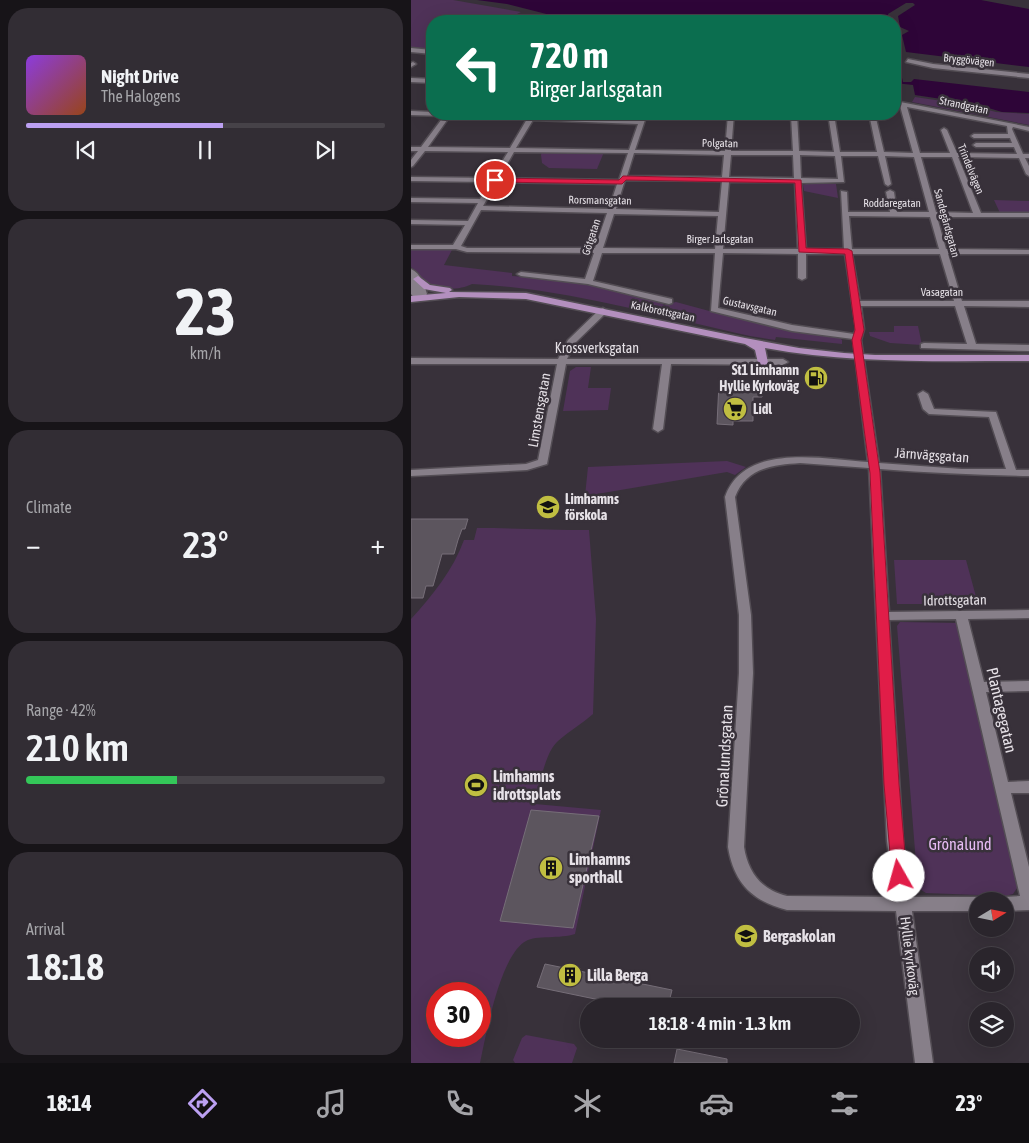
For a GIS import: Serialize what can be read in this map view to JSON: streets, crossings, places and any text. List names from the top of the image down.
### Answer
{
  "streets": {
    "main road": ["Kalkbrottsgatan"],
    "street": [
      "Bryggövägen",
      "Strandgatan",
      "Polgatan",
      "Trindelvägen",
      "Rorsmansgatan",
      "Roddaregatan",
      "Sandegårdsgatan",
      "Götgatan",
      "Birger Jarlsgatan",
      "Vasagatan",
      "Gustavsgatan",
      "Krossverksgatan",
      "Limstensgatan",
      "Järnvägsgatan",
      "Idrottsgatan",
      "Plantagegatan",
      "Grönalundsgatan",
      "Hyllie kyrkoväg"
    ]
  },
  "crossings": [
    ["Polgatan", "Trindelvägen"],
    ["Polgatan", "Sandegårdsgatan"],
    ["Polgatan", "Götgatan"],
    ["Polgatan", "Gustavsgatan"],
    ["Trindelvägen", "Roddaregatan"],
    ["Rorsmansgatan", "Götgatan"],
    ["Rorsmansgatan", "Gustavsgatan"],
    ["Roddaregatan", "Sandegårdsgatan"],
    ["Roddaregatan", "Hyllie kyrkoväg"],
    ["Sandegårdsgatan", "Birger Jarlsgatan"],
    ["Sandegårdsgatan", "Vasagatan"],
    ["Götgatan", "Birger Jarlsgatan"],
    ["Birger Jarlsgatan", "Gustavsgatan"],
    ["Birger Jarlsgatan", "Hyllie kyrkoväg"],
    ["Vasagatan", "Hyllie kyrkoväg"],
    ["Gustavsgatan", "Hyllie kyrkoväg"],
    ["Kalkbrottsgatan", "Limstensgatan"],
    ["Kalkbrottsgatan", "Hyllie kyrkoväg"],
    ["Krossverksgatan", "Limstensgatan"],
    ["Järnvägsgatan", "Grönalundsgatan"],
    ["Järnvägsgatan", "Hyllie kyrkoväg"],
    ["Idrottsgatan", "Plantagegatan"],
    ["Idrottsgatan", "Hyllie kyrkoväg"],
    ["Grönalundsgatan", "Hyllie kyrkoväg"]
  ],
  "parks": ["Grönalund"],
  "places": {
    "fuel station": ["St1 Limhamn Hyllie Kyrkoväg"],
    "supermarket": ["Lidl"],
    "school or university": ["Limhamns förskola", "Bergaskolan"],
    "sports": ["Limhamns idrottsplats"],
    "building": ["Limhamns sporthall", "Lilla Berga"]
  },
  "north": "right",
  "page": {
    "turn": ["720 m", "Birger Jarlsgatan"],
    "song": ["Night Drive", "The Halogens"],
    "tile": [
      ["23", "km/h"],
      "Climate",
      ["Range · 42%", "210 km"],
      ["Arrival", "18:18"]
    ],
    "heat": ["−", "23°", "+"],
    "limit": "30",
    "trip": "18:18 · 4 min · 1.3 km",
    "tabs": ["18:14", "23°"]
  }
}
